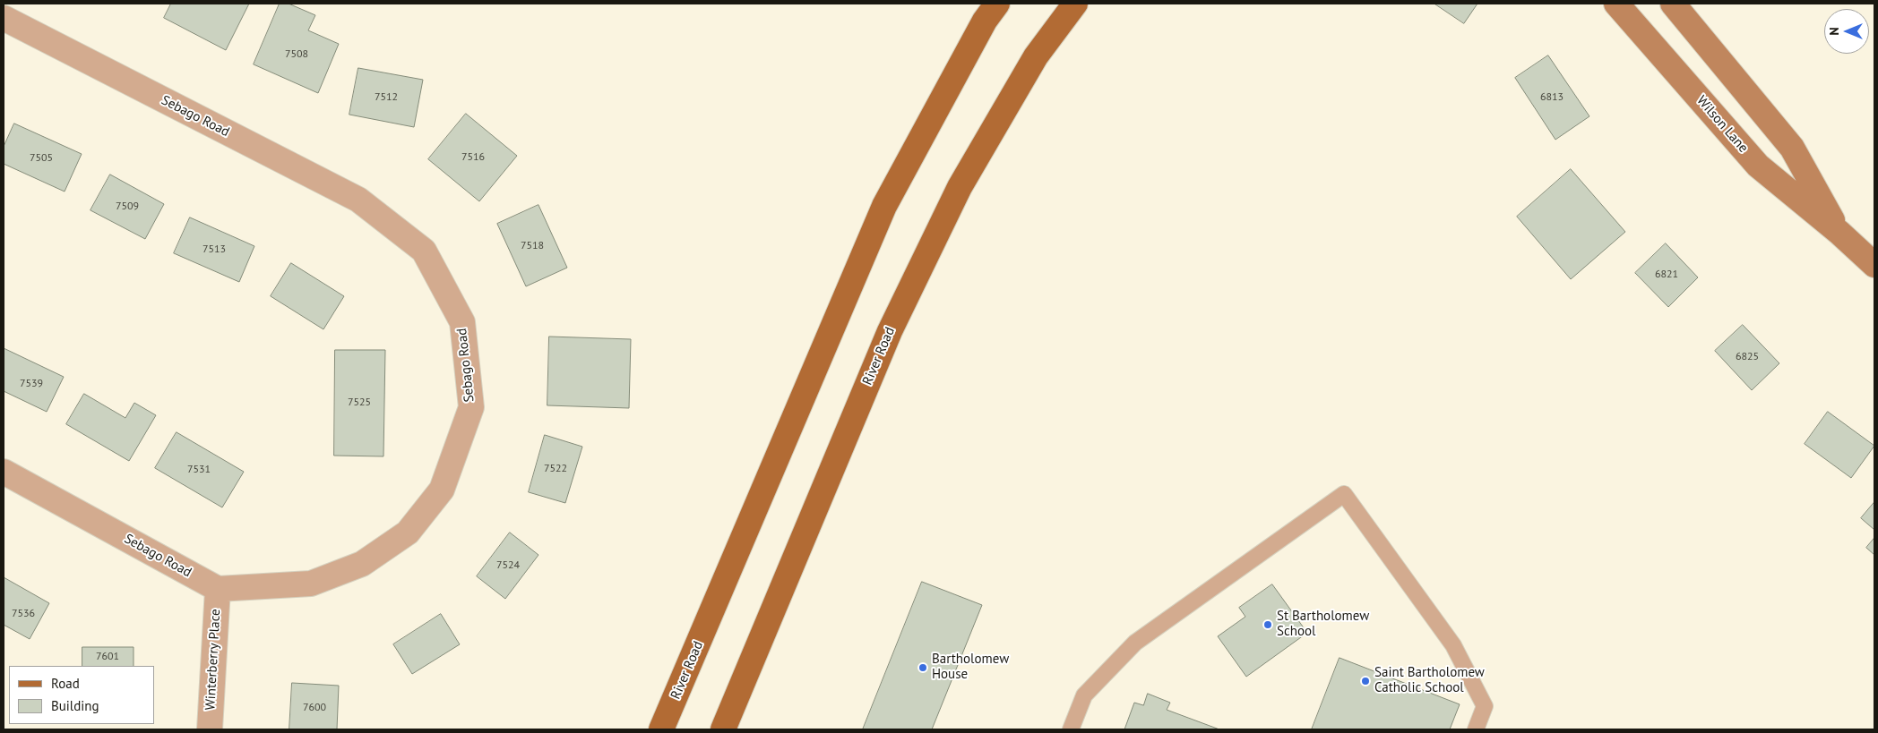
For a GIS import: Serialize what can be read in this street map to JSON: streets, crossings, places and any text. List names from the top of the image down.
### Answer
{
  "streets": {
    "main road": ["Wilson Lane", "River Road"],
    "street": ["Sebago Road", "Winterberry Place"]
  },
  "crossings": [
    ["Sebago Road", "Winterberry Place"]
  ],
  "places": ["St Bartholomew School", "Bartholomew House", "Saint Bartholomew Catholic School"],
  "house_numbers": [
    "7508",
    "7512",
    "6813",
    "7516",
    "7505",
    "7509",
    "7518",
    "7513",
    "6821",
    "6825",
    "7539",
    "7525",
    "7522",
    "7531",
    "7524",
    "7536",
    "7601",
    "7600"
  ],
  "legend": ["Road", "Building"],
  "north": "left"
}
